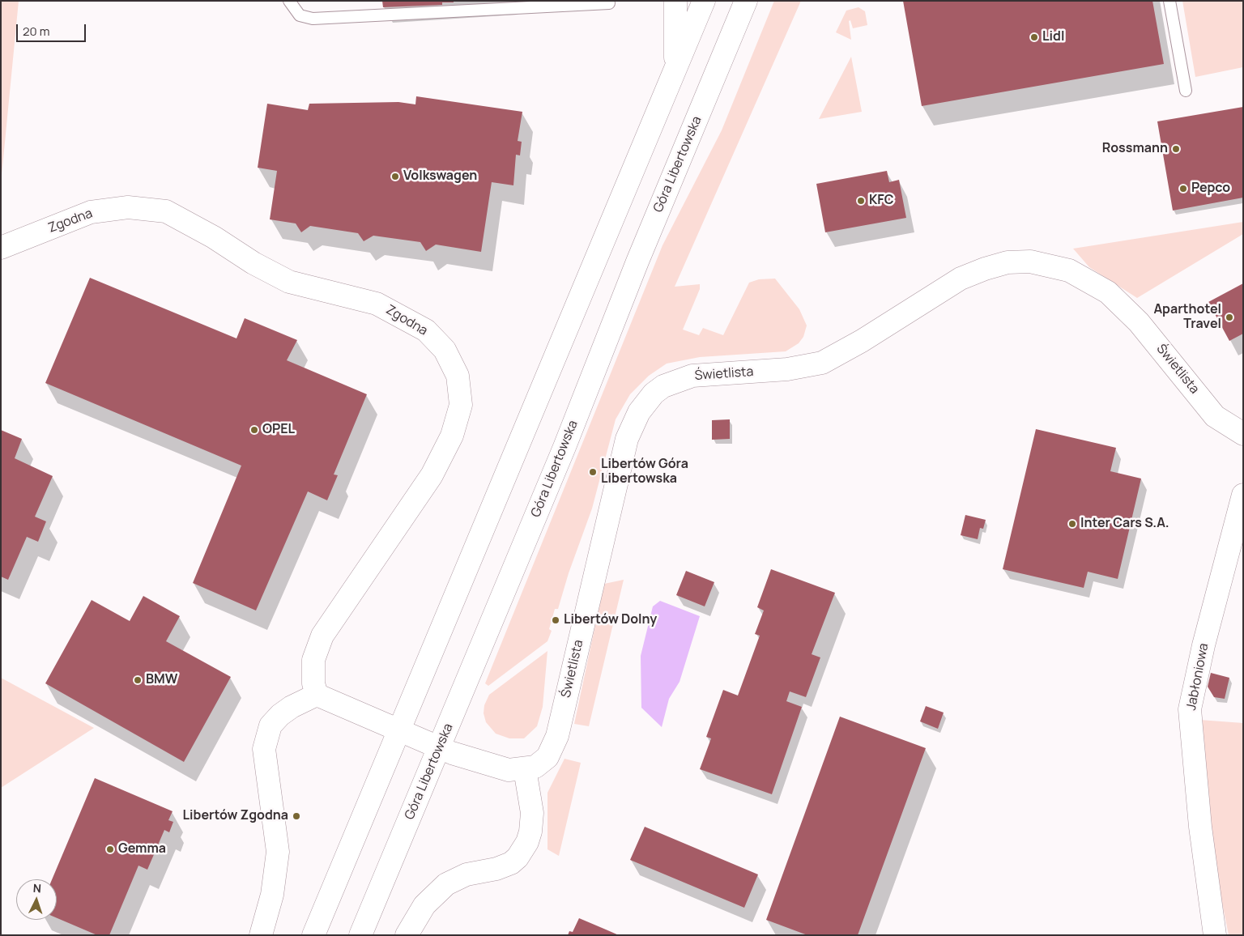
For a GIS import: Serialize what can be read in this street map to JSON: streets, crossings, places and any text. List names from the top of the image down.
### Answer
{
  "streets": {
    "main road": [
      "Góra Libertowska",
      "Zgodna",
      "Świetlista",
      "Jabłoniowa"
    ]
  },
  "crossings": [
    ["Góra Libertowska", "Świetlista"]
  ],
  "places": [
    "Lidl",
    "Rossmann",
    "Volkswagen",
    "Pepco",
    "KFC",
    "Aparthotel Travel",
    "OPEL",
    "Libertów Góra Libertowska",
    "Inter Cars S.A.",
    "Libertów Dolny",
    "BMW",
    "Libertów Zgodna",
    "Gemma"
  ],
  "scale_bar": "20 m",
  "north": "top"
}
